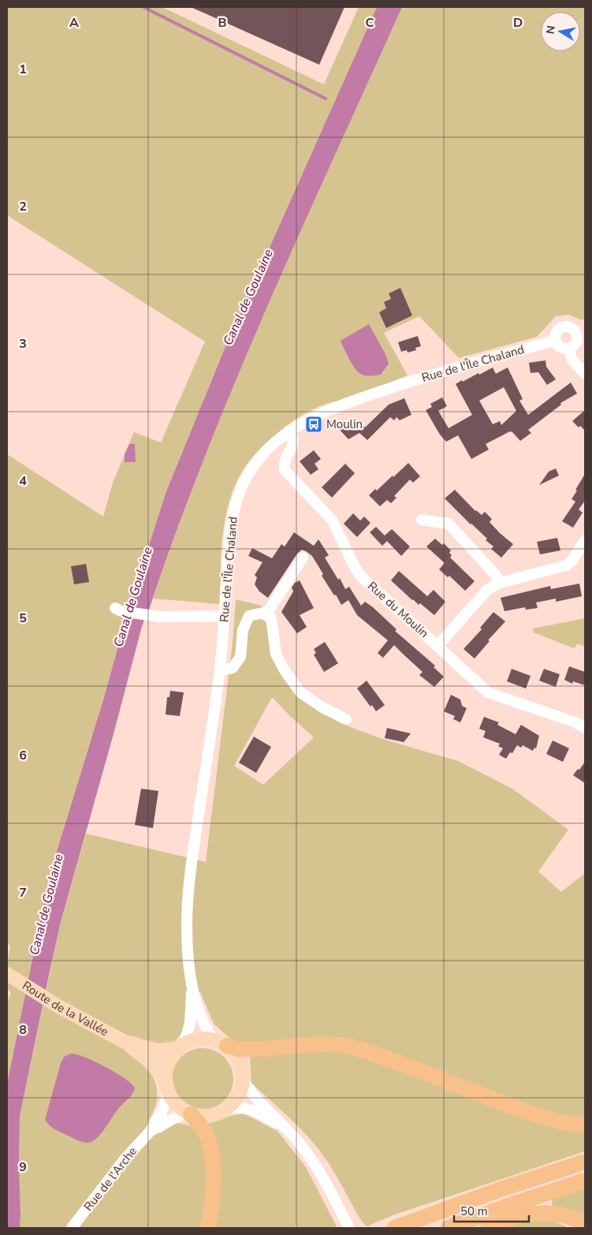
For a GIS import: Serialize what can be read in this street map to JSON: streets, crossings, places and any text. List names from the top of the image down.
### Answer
{
  "streets": {
    "main road": ["Route de la Vallée"],
    "street": ["Rue de l'Île Chaland", "Rue du Moulin", "Rue de l'Arche"]
  },
  "crossings": [
    ["Rue de l'Île Chaland", "Rue du Moulin"],
    ["Rue de l'Île Chaland", "Rue de l'Arche"]
  ],
  "water": ["Canal de Goulaine"],
  "places": {
    "bus stop": ["Moulin"]
  },
  "scale_bar": "50 m",
  "north": "left",
  "grid": {
    "columns": [
      "A",
      "B",
      "C",
      "D"
    ],
    "rows": [
      "1",
      "2",
      "3",
      "4",
      "5",
      "6",
      "7",
      "8",
      "9"
    ]
  }
}
